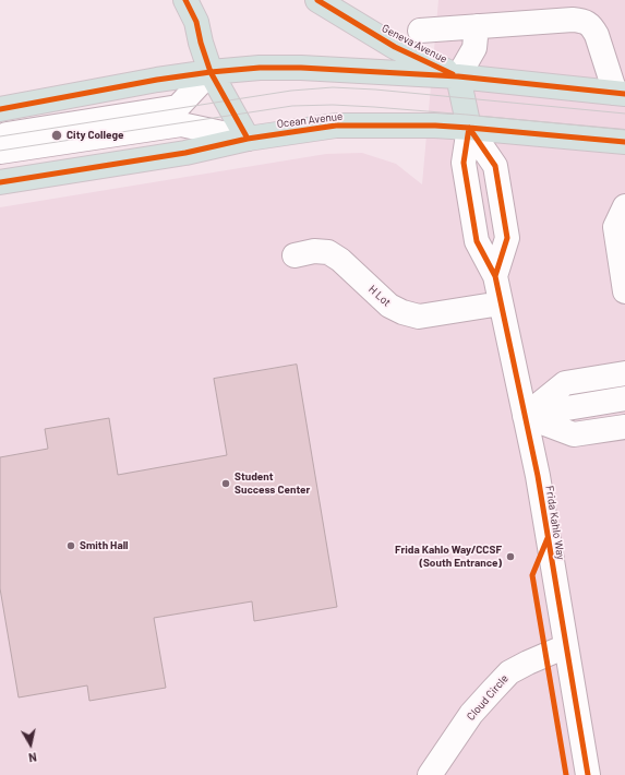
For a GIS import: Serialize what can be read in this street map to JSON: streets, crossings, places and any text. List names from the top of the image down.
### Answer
{
  "streets": {
    "main road": ["Geneva Avenue", "Ocean Avenue"],
    "street": ["H Lot", "Frida Kahlo Way", "Cloud Circle"]
  },
  "crossings": [
    ["Ocean Avenue", "Frida Kahlo Way"],
    ["H Lot", "Frida Kahlo Way"],
    ["Frida Kahlo Way", "Cloud Circle"]
  ],
  "places": [
    "City College",
    "Student Success Center",
    "Smith Hall",
    "Frida Kahlo Way/CCSF (South Entrance)"
  ],
  "north": "bottom"
}
